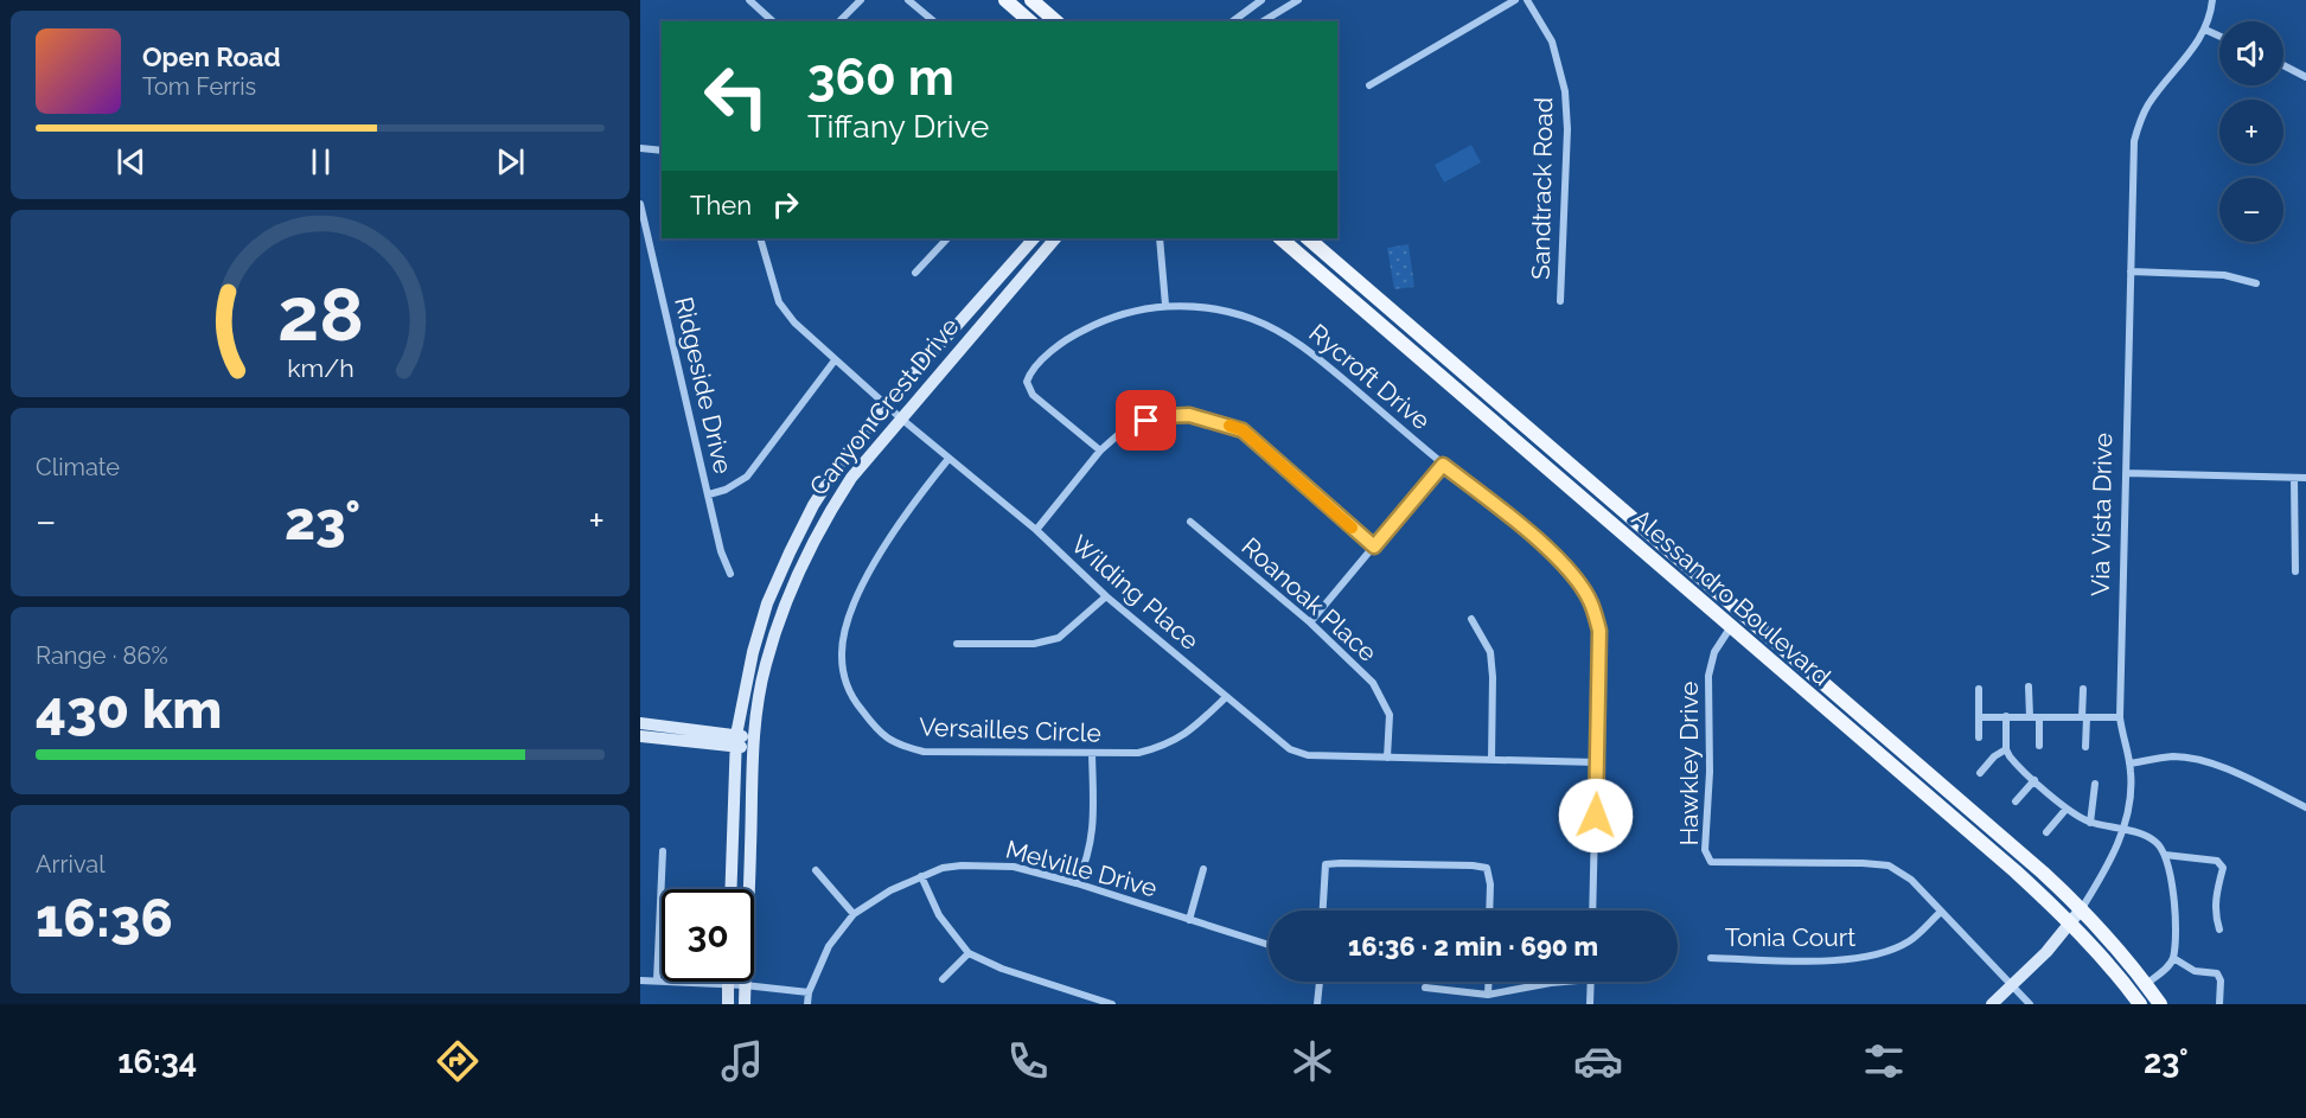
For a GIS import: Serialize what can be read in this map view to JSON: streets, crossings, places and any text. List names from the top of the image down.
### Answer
{
  "streets": {
    "main road": ["Canyon Crest Drive", "Via Vista Drive", "Alessandro Boulevard"],
    "street": [
      "Sandtrack Road",
      "Rycroft Drive",
      "Ridgeside Drive",
      "Wilding Place",
      "Roanoak Place",
      "Versailles Circle",
      "Hawkley Drive",
      "Melville Drive",
      "Tonia Court"
    ]
  },
  "crossings": [
    ["Rycroft Drive", "Wilding Place"],
    ["Canyon Crest Drive", "Wilding Place"],
    ["Via Vista Drive", "Alessandro Boulevard"],
    ["Wilding Place", "Roanoak Place"],
    ["Wilding Place", "Versailles Circle"],
    ["Alessandro Boulevard", "Hawkley Drive"],
    ["Hawkley Drive", "Tonia Court"]
  ],
  "page": {
    "map_buttons": ["+", "−"],
    "turn": ["360 m", "Tiffany Drive"],
    "song": ["Open Road", "Tom Ferris"],
    "then": "Then",
    "tile": [
      "Climate",
      ["Range · 86%", "430 km"],
      ["Arrival", "16:36"]
    ],
    "heat": ["−", "23°", "+"],
    "limit": "30",
    "trip": "16:36 · 2 min · 690 m",
    "tabs": ["16:34", "23°"],
    "gauge": ["28", "km/h"]
  }
}
